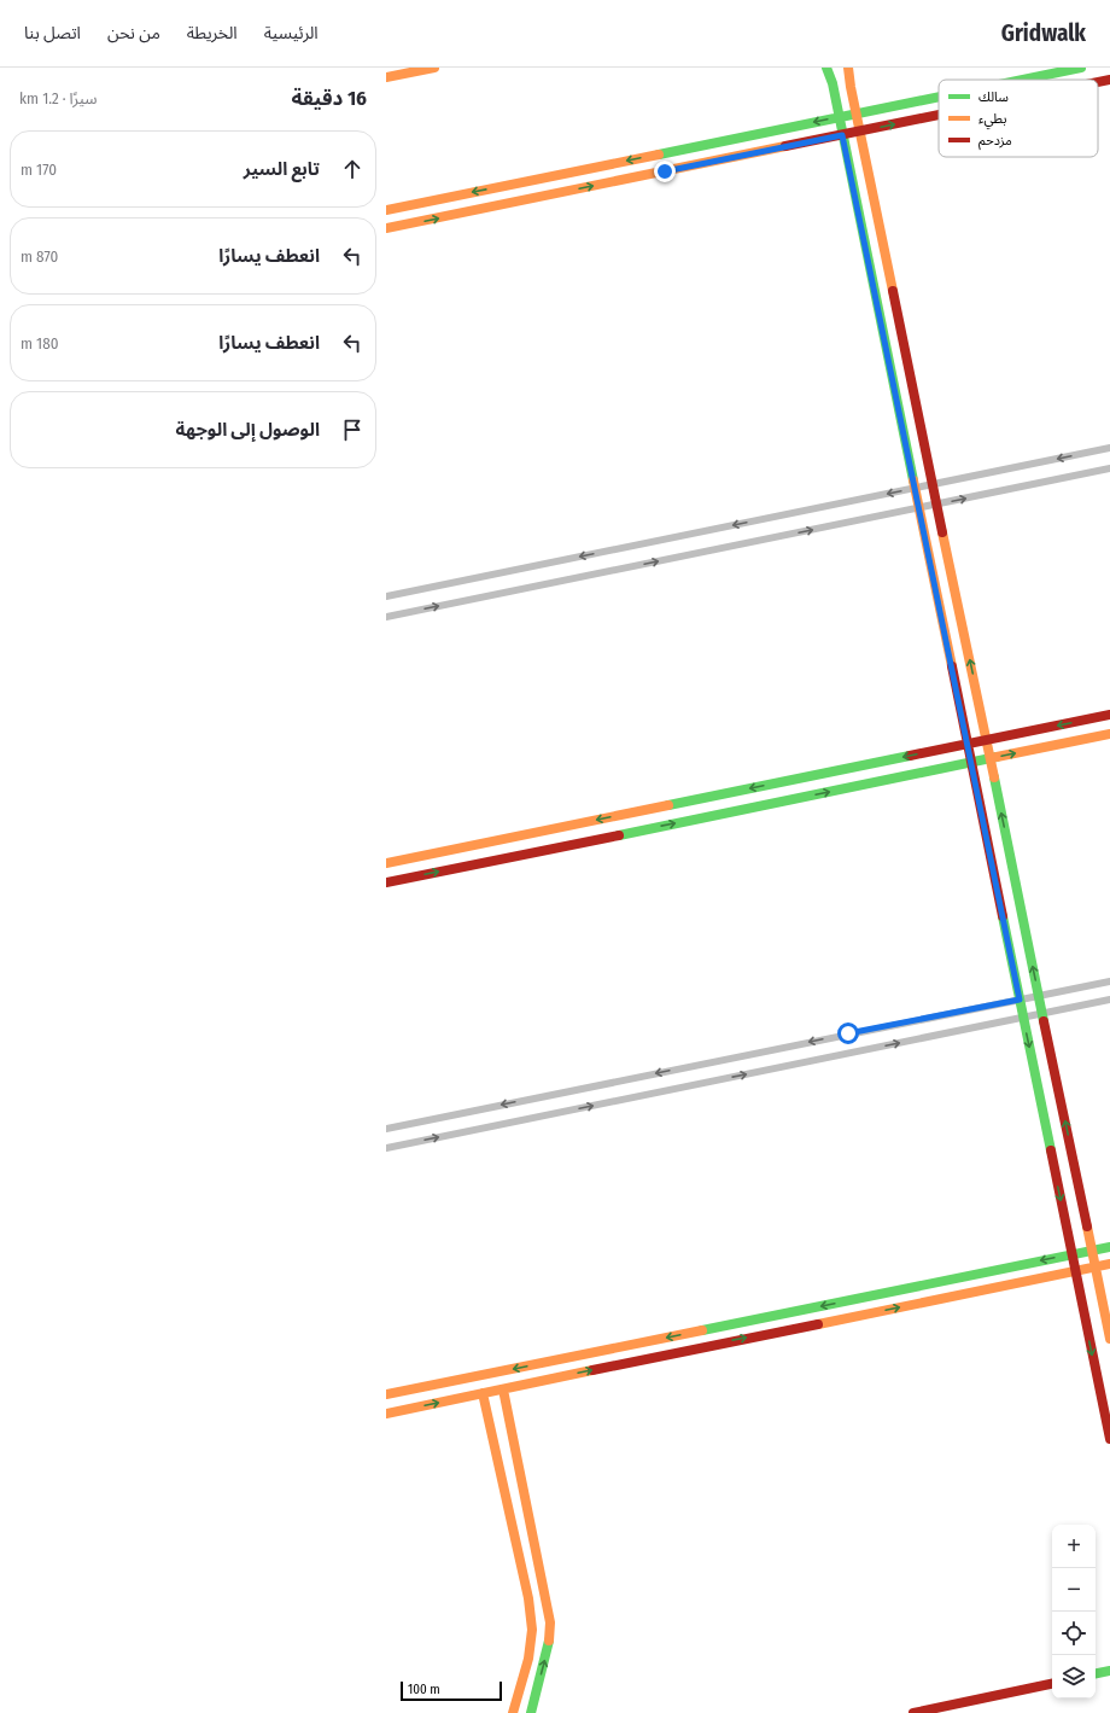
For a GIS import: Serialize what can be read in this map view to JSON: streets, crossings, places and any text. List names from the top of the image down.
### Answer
{
  "legend": ["سالك", "بطيء", "مزدحم"],
  "scale_bar": "100 m",
  "page": {
    "header": "Gridwalk",
    "nav": [
      "الرئيسية",
      "الخريطة",
      "من نحن",
      "اتصل بنا"
    ],
    "heading": ["16 دقيقة", "سيرًا · 1.2 km"],
    "list": [
      ["تابع السير", "170 m"],
      ["انعطف يسارًا", "870 m"],
      ["انعطف يسارًا", "180 m"],
      "الوصول إلى الوجهة"
    ],
    "map_buttons": ["+", "−"],
    "scale": "100 m"
  }
}
